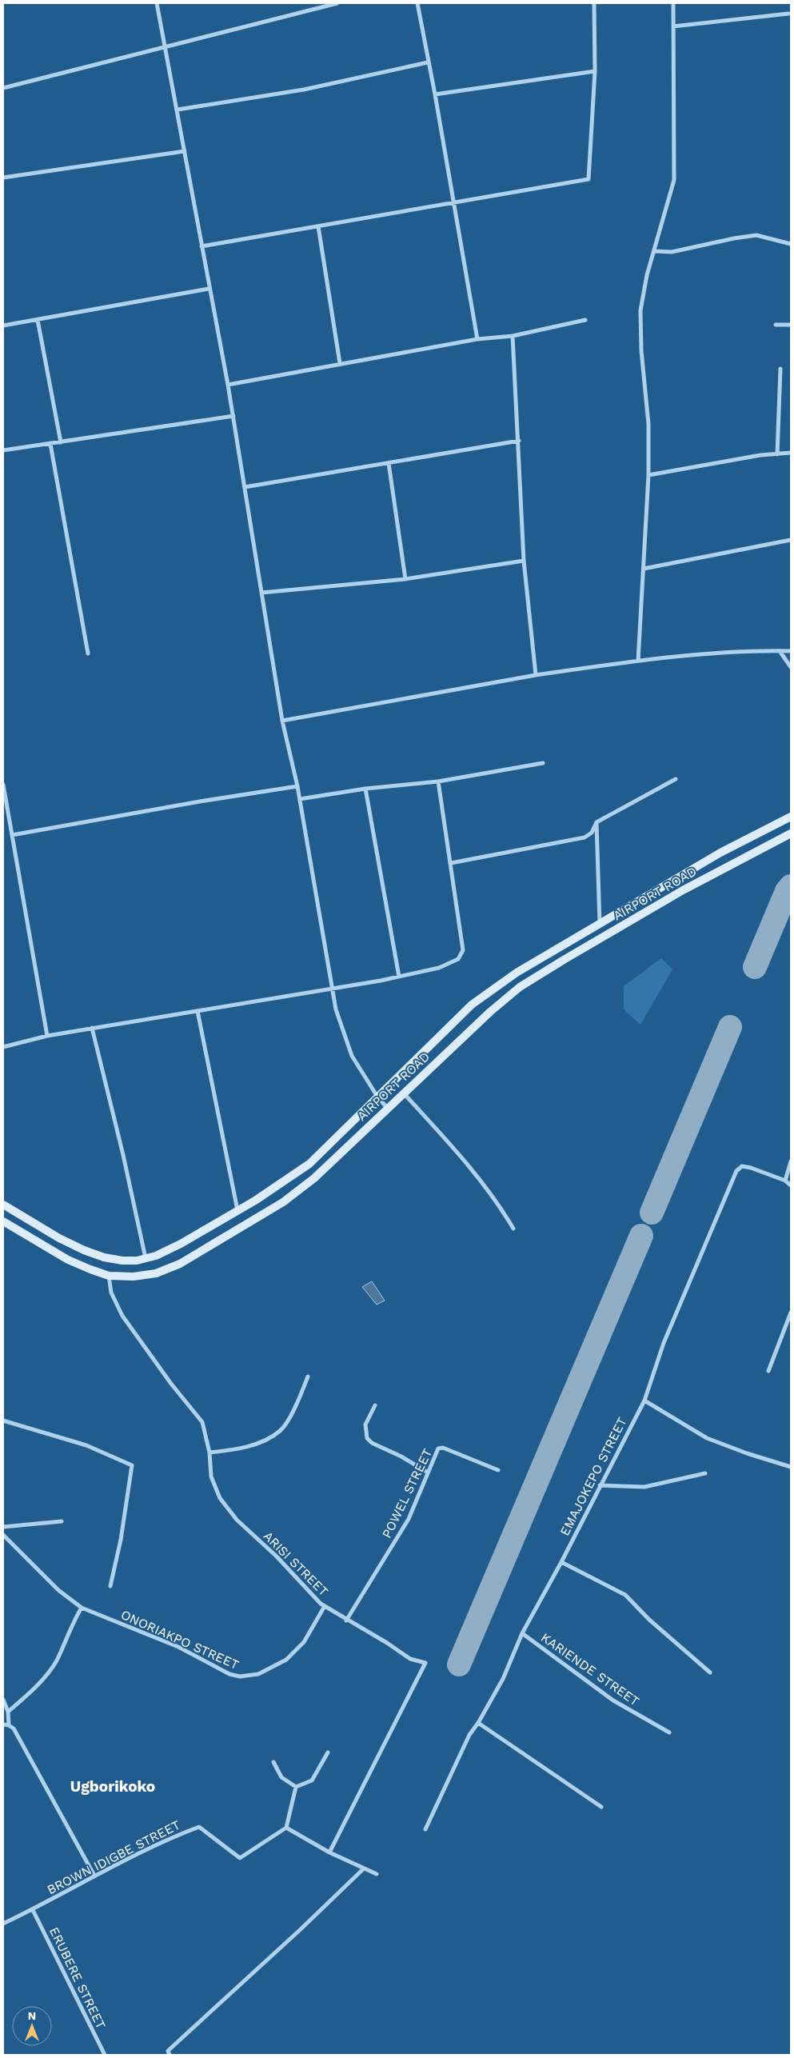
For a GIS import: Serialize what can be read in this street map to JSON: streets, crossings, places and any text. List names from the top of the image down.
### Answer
{
  "streets": {
    "main road": ["AIRPORT ROAD"],
    "street": [
      "EMAJOKEPO STREET",
      "POWEL STREET",
      "ARISI STREET",
      "ONORIAKPO STREET",
      "KARIENDE STREET",
      "BROWN IDIGBE STREET",
      "ERUBERE STREET"
    ]
  },
  "crossings": [
    ["AIRPORT ROAD", "ARISI STREET"],
    ["EMAJOKEPO STREET", "KARIENDE STREET"],
    ["POWEL STREET", "ARISI STREET"],
    ["ARISI STREET", "ONORIAKPO STREET"],
    ["BROWN IDIGBE STREET", "ERUBERE STREET"]
  ],
  "districts": ["Ugborikoko"],
  "north": "top"
}
